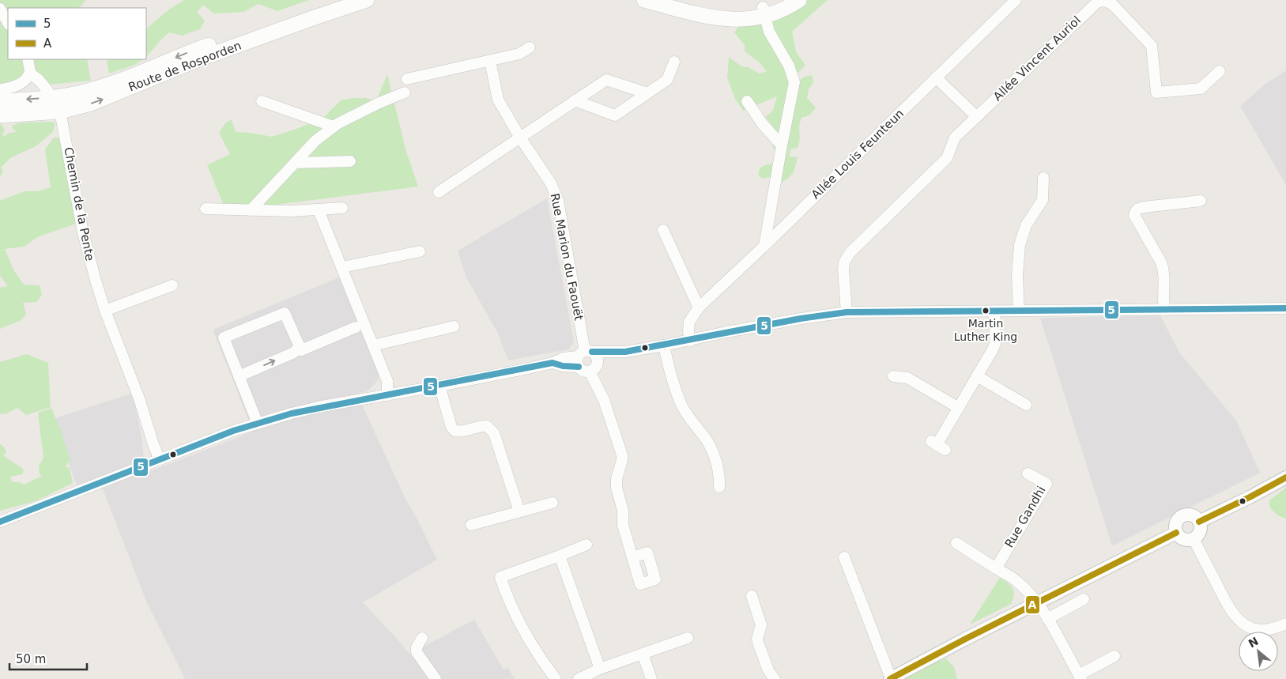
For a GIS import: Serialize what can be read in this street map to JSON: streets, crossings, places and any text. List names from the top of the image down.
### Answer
{
  "streets": {
    "main road": ["Route de Rosporden"],
    "street": [
      "Allée Vincent Auriol",
      "Allée Louis Feunteun",
      "Chemin de la Pente",
      "Rue Marion du Faouët",
      "Rue Gandhi"
    ]
  },
  "crossings": [
    ["Route de Rosporden", "Chemin de la Pente"]
  ],
  "places": ["Martin Luther King"],
  "lines": ["transit line 5", "transit line A"],
  "legend": ["5", "A"],
  "scale_bar": "50 m",
  "north": "top left"
}
